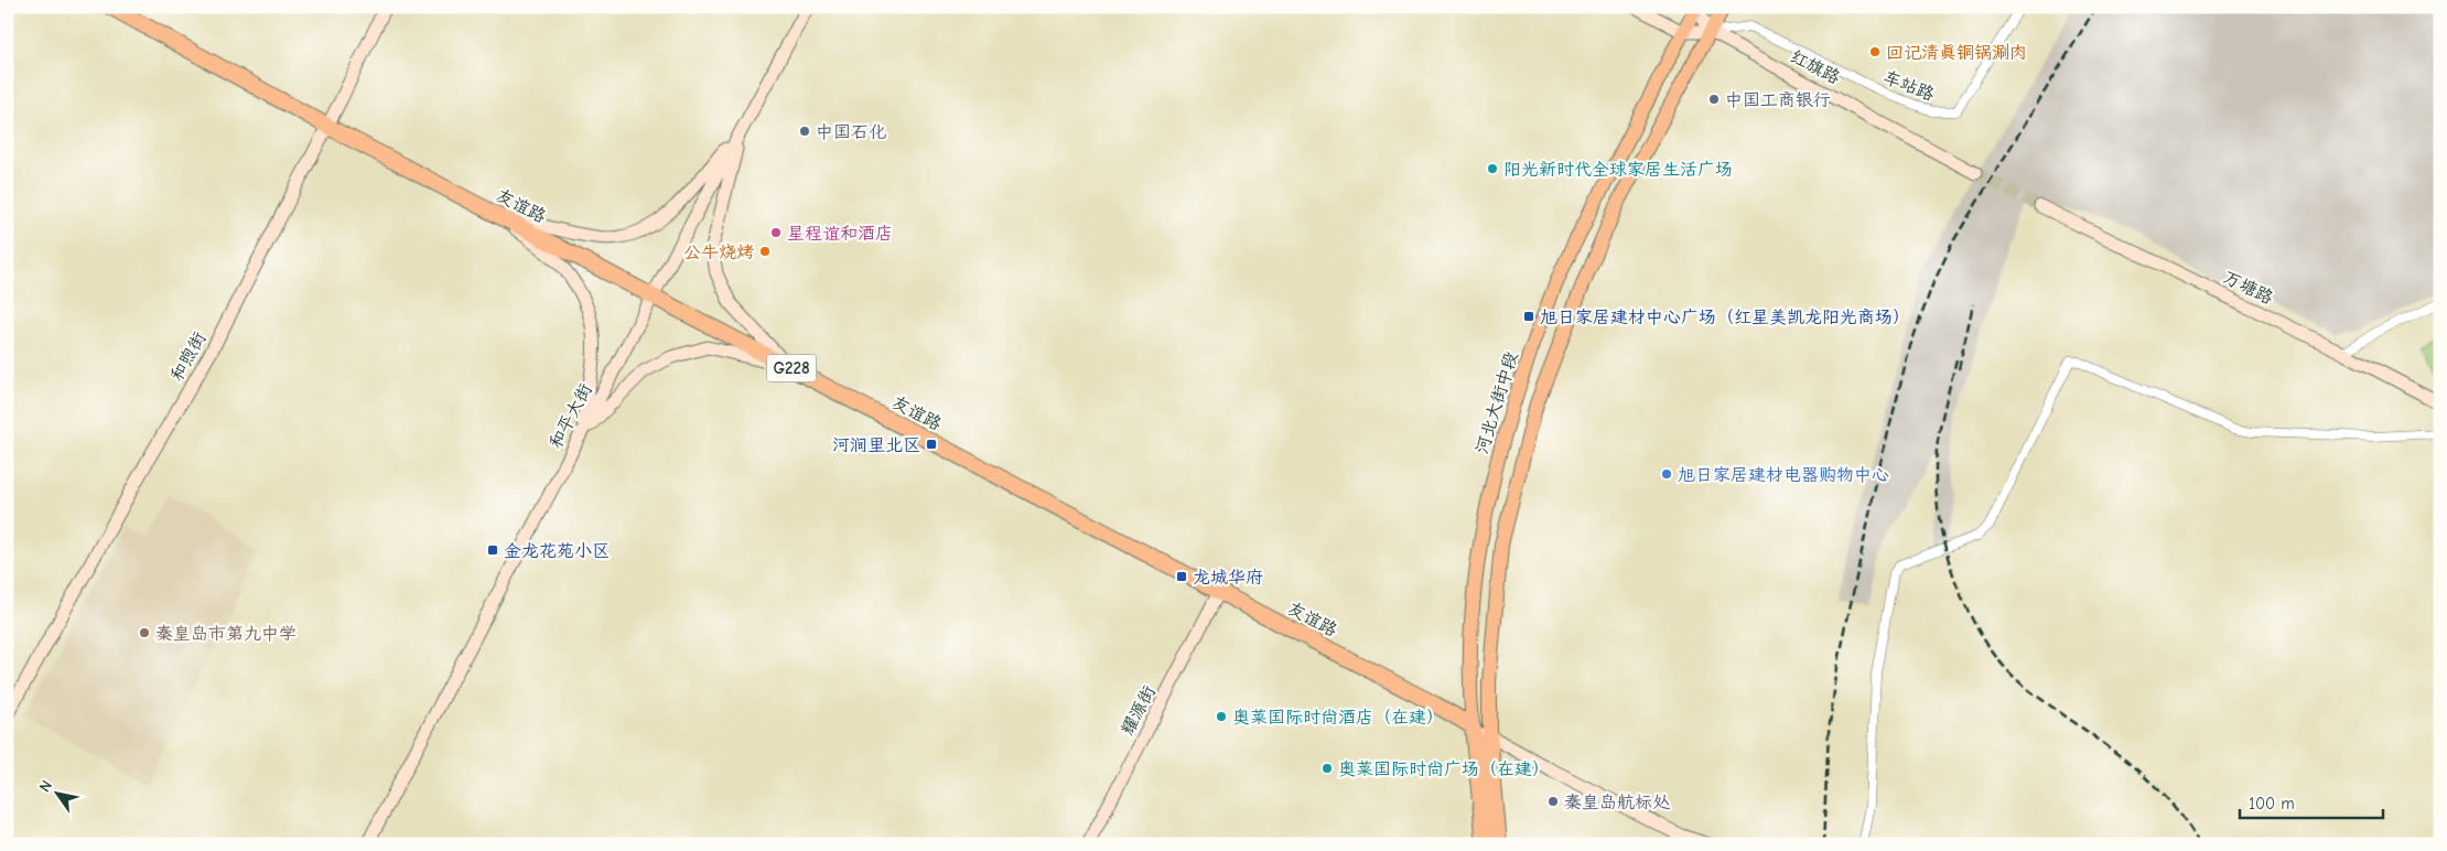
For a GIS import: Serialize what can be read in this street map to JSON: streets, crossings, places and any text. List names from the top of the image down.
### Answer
{
  "streets": {
    "highway": ["友谊路", "G228", "河北大街中段"],
    "main road": [
      "红旗路",
      "万塘路",
      "和煦街",
      "和平大街",
      "耀源街"
    ],
    "street": ["车站路"]
  },
  "crossings": [
    ["红旗路", "车站路"],
    ["红旗路", "河北大街中段"],
    ["友谊路", "和煦街"],
    ["友谊路", "河北大街中段"],
    ["友谊路", "和平大街"],
    ["友谊路", "耀源街"]
  ],
  "places": {
    "other": [
      "回记清真铜锅涮肉",
      "中国工商银行",
      "中国石化",
      "阳光新时代全球家居生活广场",
      "星程谊和酒店",
      "公牛烧烤",
      "旭日家居建材电器购物中心",
      "秦皇岛市第九中学",
      "奥莱国际时尚酒店（在建）",
      "奥莱国际时尚广场（在建）",
      "秦皇岛航标处"
    ],
    "transit": [
      "旭日家居建材中心广场（红星美凯龙阳光商场）",
      "河涧里北区",
      "金龙花苑小区",
      "龙城华府"
    ]
  },
  "scale_bar": "100 m",
  "north": "top left"
}
